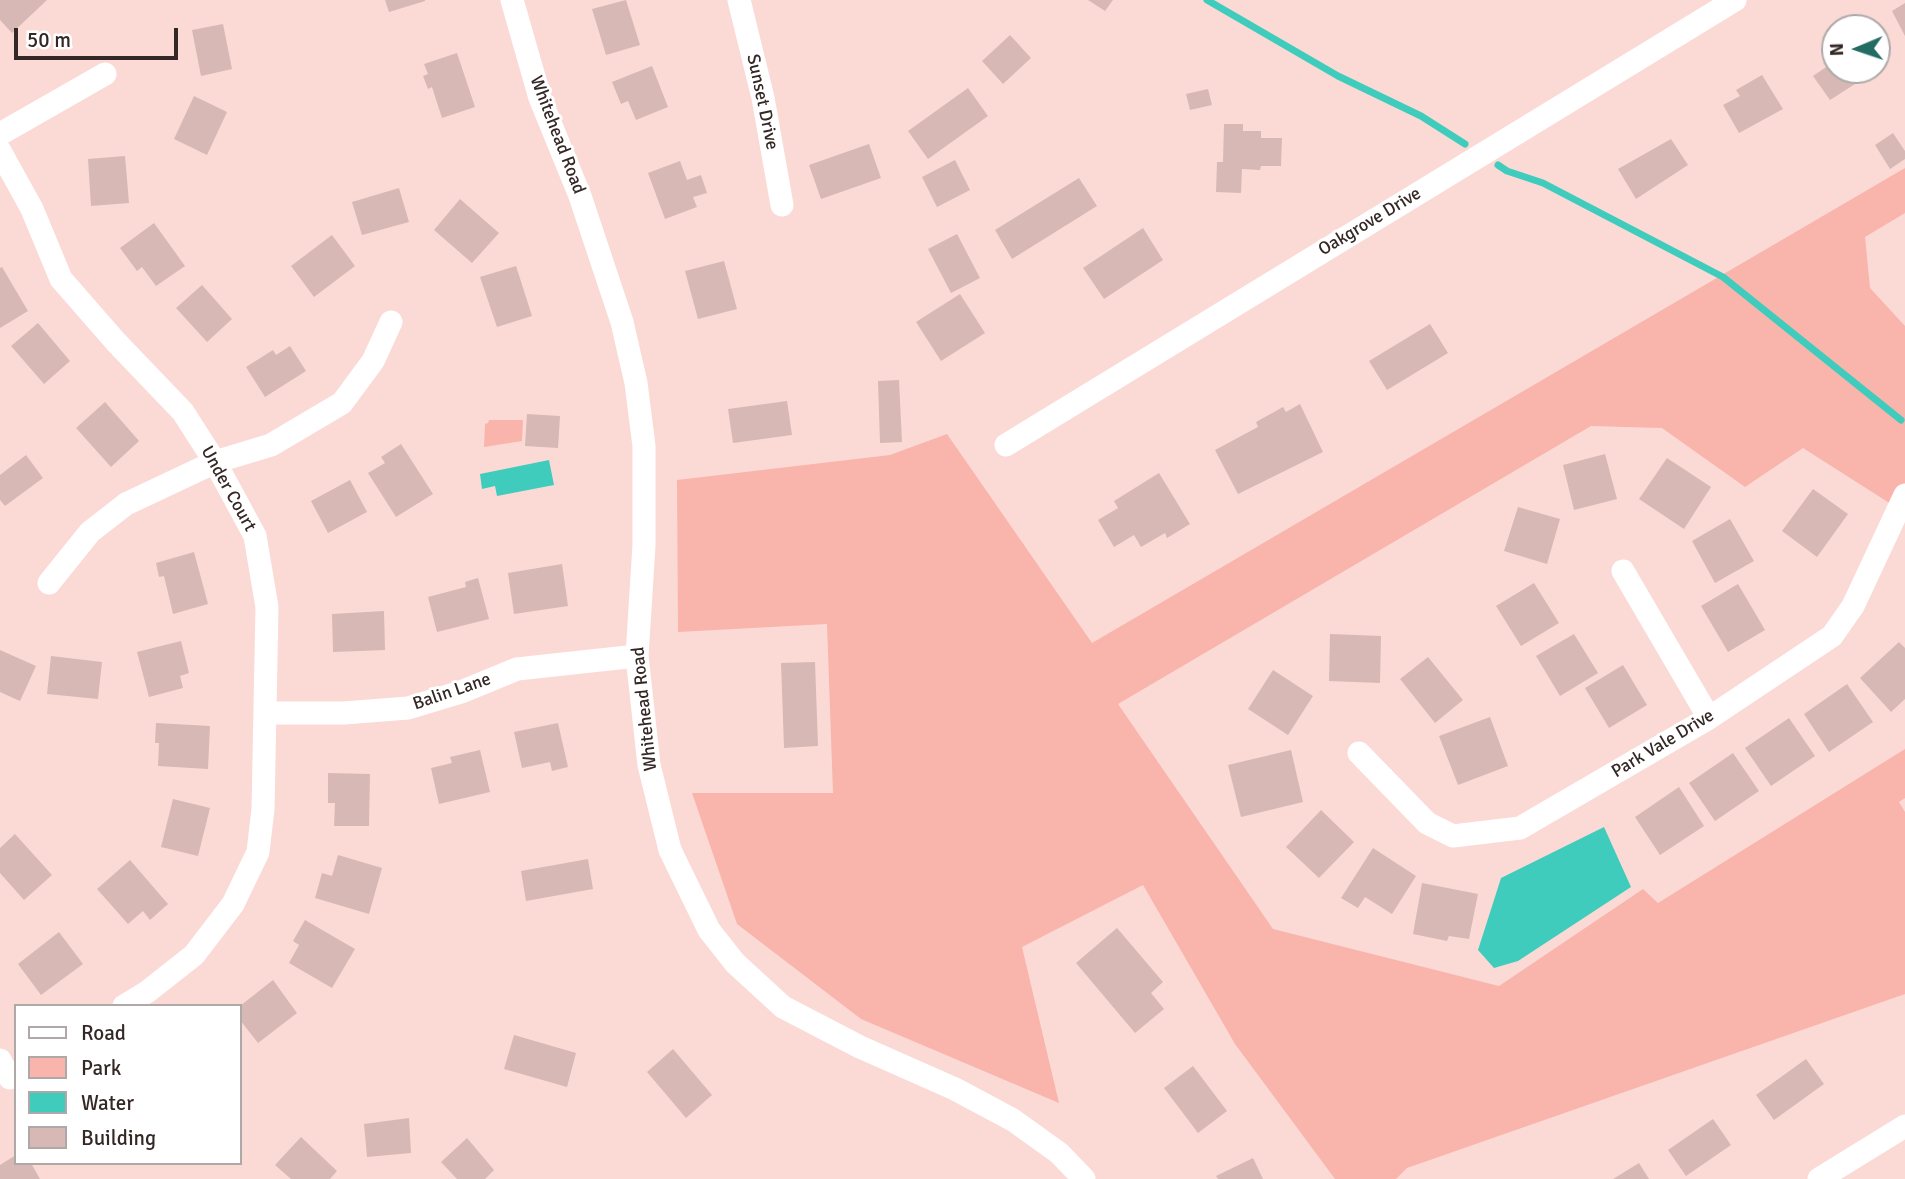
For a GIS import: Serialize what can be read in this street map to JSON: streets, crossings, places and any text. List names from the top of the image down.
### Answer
{
  "streets": {
    "street": [
      "Sunset Drive",
      "Whitehead Road",
      "Oakgrove Drive",
      "Under Court",
      "Balin Lane",
      "Park Vale Drive"
    ]
  },
  "crossings": [
    ["Whitehead Road", "Balin Lane"],
    ["Under Court", "Balin Lane"]
  ],
  "legend": [
    "Road",
    "Park",
    "Water",
    "Building"
  ],
  "scale_bar": "50 m",
  "north": "left"
}
